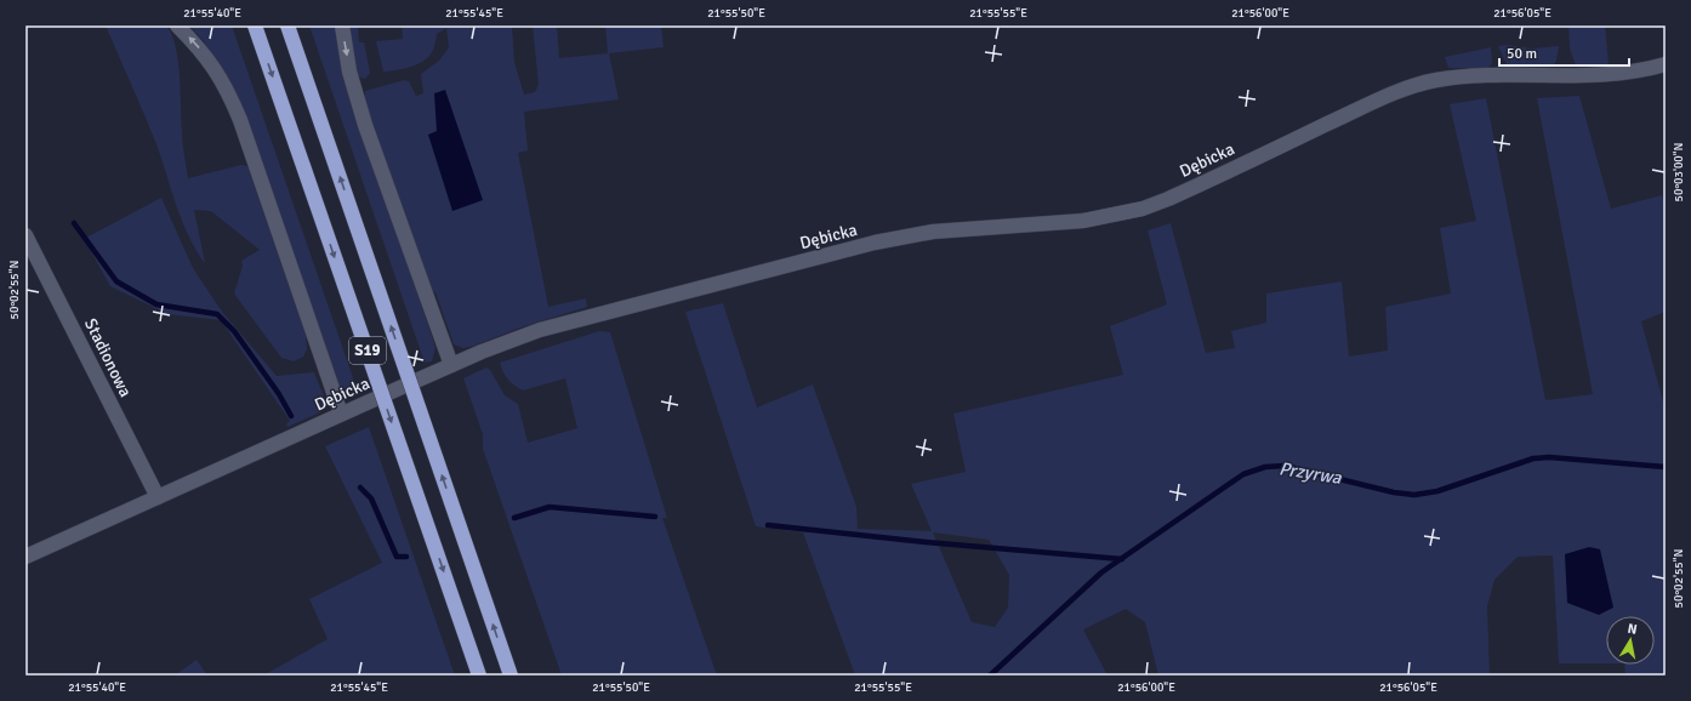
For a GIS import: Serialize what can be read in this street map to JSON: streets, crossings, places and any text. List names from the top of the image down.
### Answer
{
  "streets": {
    "highway": ["S19"],
    "street": ["Dębicka", "Stadionowa"]
  },
  "crossings": [
    ["Dębicka", "Stadionowa"]
  ],
  "water": ["Przyrwa"],
  "scale_bar": "50 m",
  "north": "top",
  "coordinates": [
    "21°55'40\"E",
    "21°55'45\"E",
    "21°55'50\"E",
    "21°55'55\"E",
    "21°56'00\"E",
    "21°56'05\"E",
    "50°03'00\"N",
    "50°02'55\"N"
  ]
}
